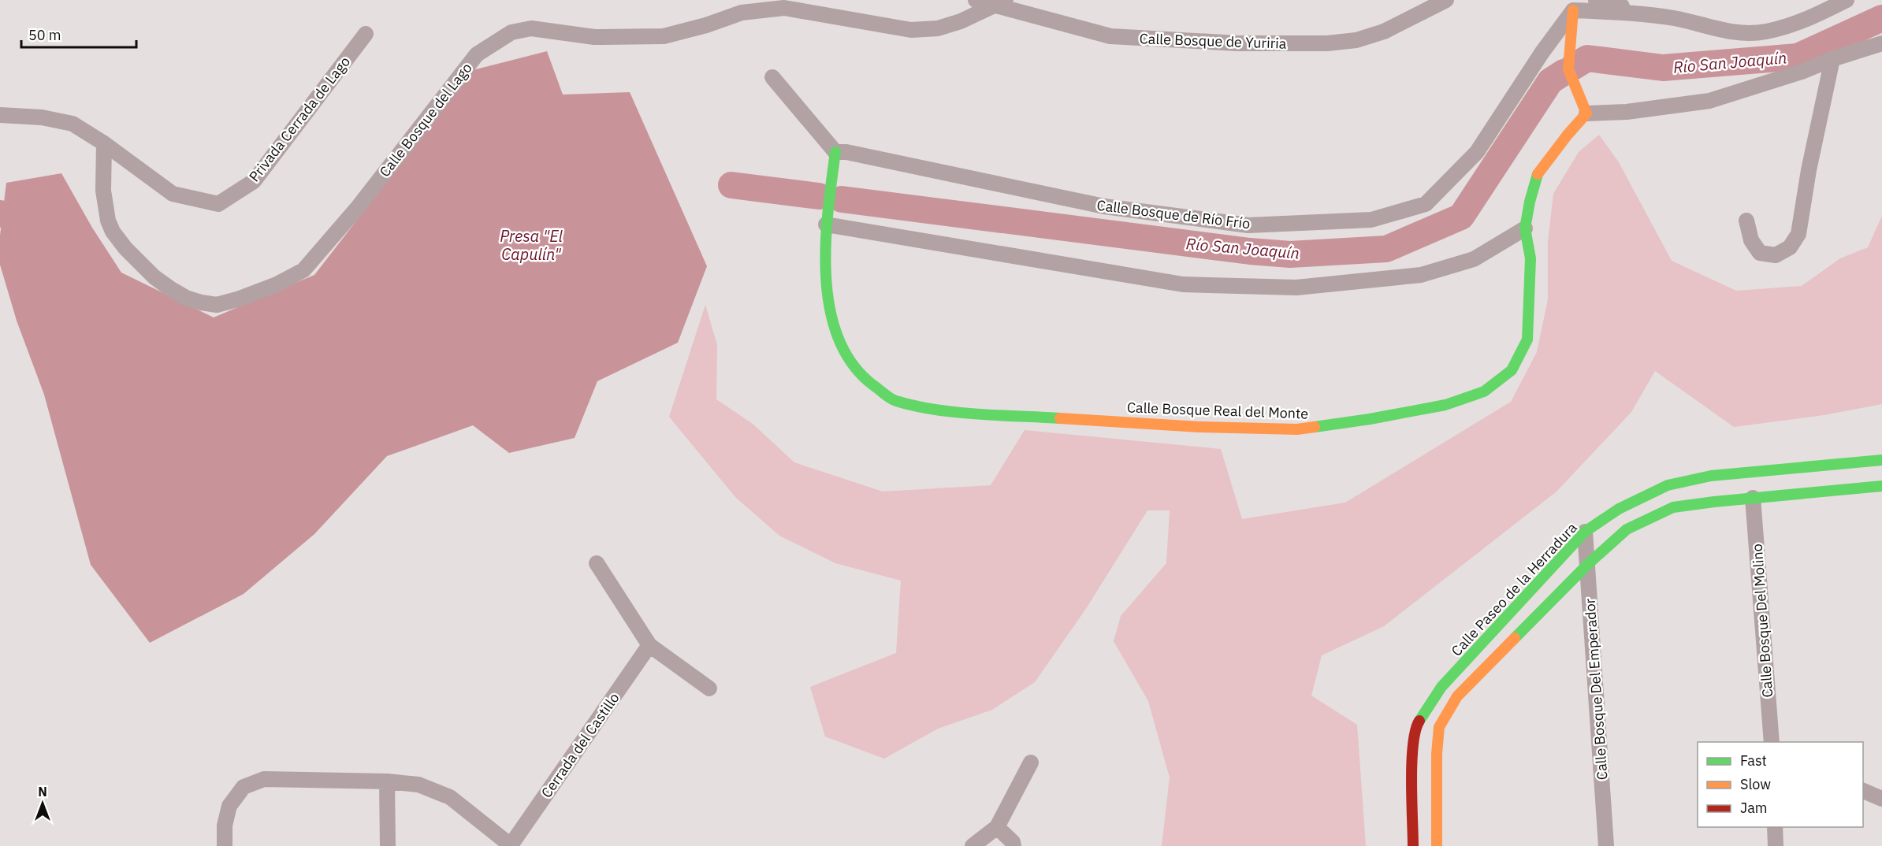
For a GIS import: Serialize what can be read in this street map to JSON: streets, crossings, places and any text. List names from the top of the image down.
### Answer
{
  "streets": {
    "main road": ["Calle Bosque Real del Monte", "Calle Paseo de la Herradura"],
    "street": [
      "Calle Bosque de Yuriria",
      "Privada Cerrada de Lago",
      "Calle Bosque del Lago",
      "Calle Bosque de Río Frío",
      "Calle Bosque Del Molino",
      "Calle Bosque Del Emperador",
      "Cerrada del Castillo"
    ]
  },
  "crossings": [
    ["Calle Bosque de Yuriria", "Calle Bosque del Lago"],
    ["Privada Cerrada de Lago", "Calle Bosque del Lago"],
    ["Calle Paseo de la Herradura", "Calle Bosque Del Emperador"]
  ],
  "water": ["Río San Joaquín", "Presa \"El Capulín\""],
  "legend": ["Fast", "Slow", "Jam"],
  "scale_bar": "50 m",
  "north": "top"
}
